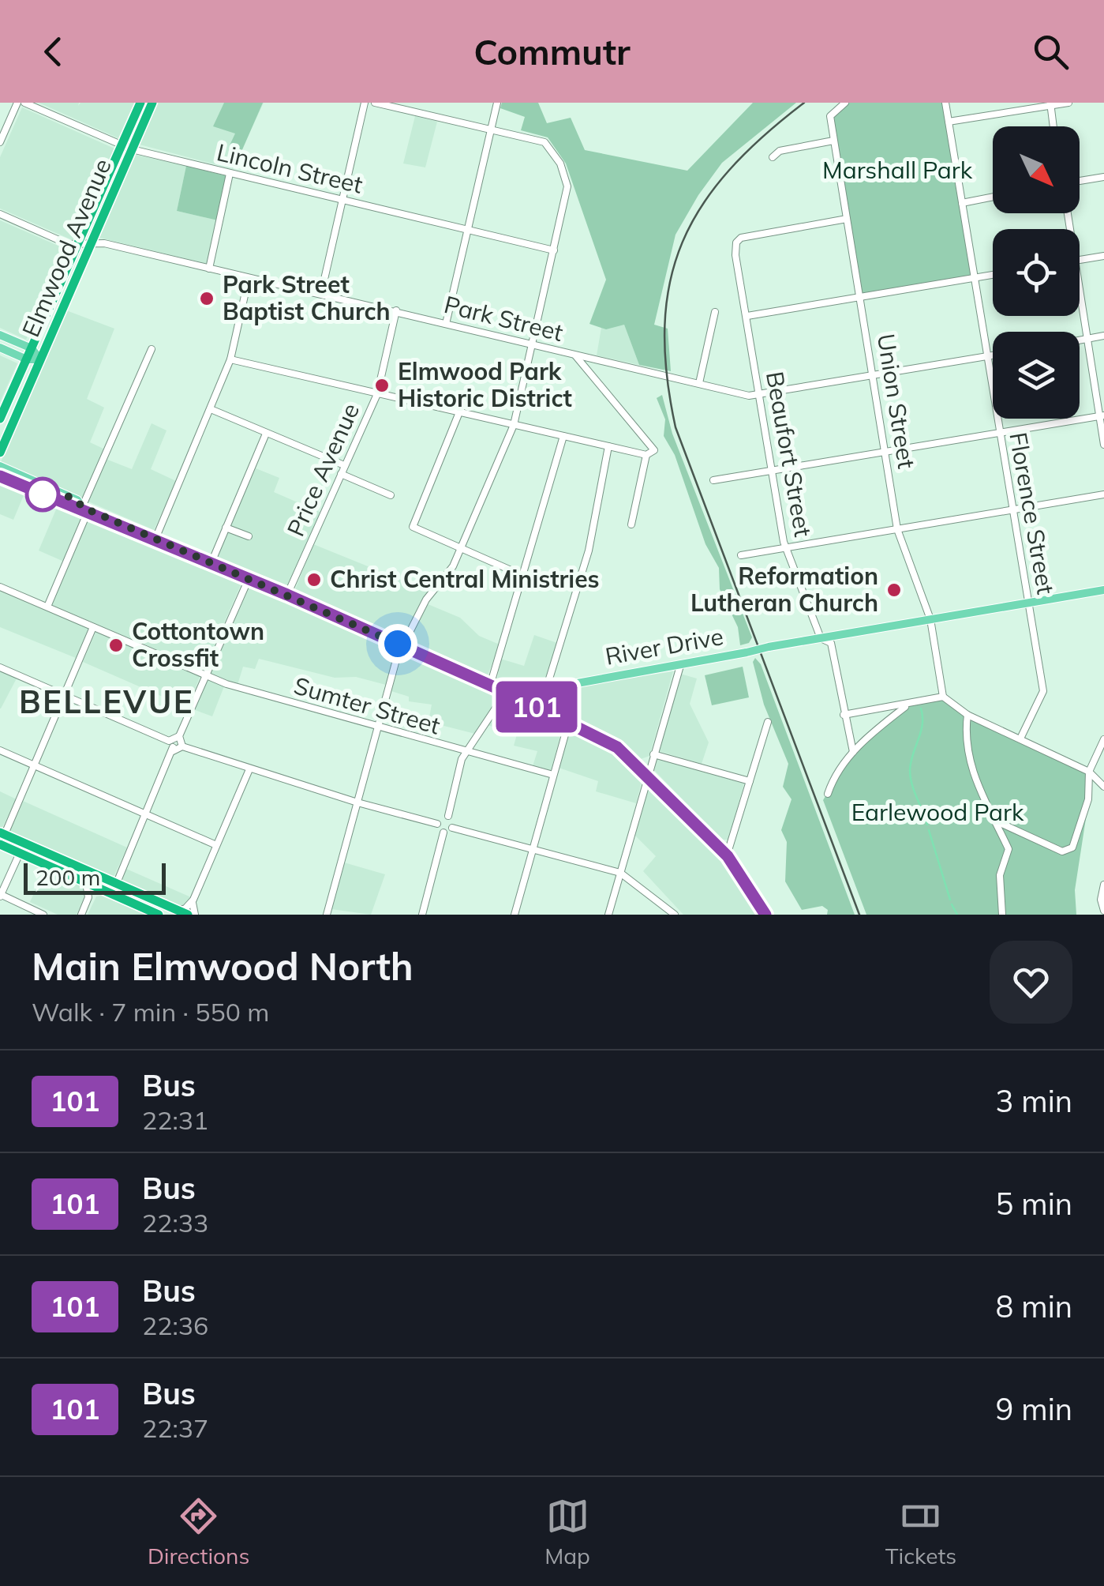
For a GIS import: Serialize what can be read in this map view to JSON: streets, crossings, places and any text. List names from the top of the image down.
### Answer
{
  "streets": {
    "highway": ["Elmwood Avenue"],
    "main road": ["River Drive"],
    "street": [
      "Lincoln Street",
      "Park Street",
      "Union Street",
      "Beaufort Street",
      "Price Avenue",
      "Florence Street",
      "Sumter Street"
    ]
  },
  "crossings": [
    ["Lincoln Street", "Elmwood Avenue"],
    ["Elmwood Avenue", "Park Street"],
    ["Park Street", "Union Street"],
    ["Park Street", "Beaufort Street"],
    ["Park Street", "Price Avenue"],
    ["Park Street", "Florence Street"],
    ["Union Street", "Beaufort Street"],
    ["Union Street", "River Drive"],
    ["Beaufort Street", "River Drive"],
    ["Florence Street", "River Drive"]
  ],
  "districts": ["BELLEVUE"],
  "parks": ["Marshall Park", "Earlewood Park"],
  "places": [
    "Park Street Baptist Church",
    "Elmwood Park Historic District",
    "Christ Central Ministries",
    "Reformation Lutheran Church",
    "Cottontown Crossfit"
  ],
  "lines": ["bus line 101"],
  "scale_bar": "200 m",
  "north": "bottom right",
  "page": {
    "header": "Commutr",
    "on_map": "101",
    "scale": "200 m",
    "heading": ["Main Elmwood North", "Walk · 7 min · 550 m"],
    "list": [
      {
        "mark": "101",
        "name": "Bus",
        "note": "22:31",
        "value": "3 min"
      },
      {
        "mark": "101",
        "name": "Bus",
        "note": "22:33",
        "value": "5 min"
      },
      {
        "mark": "101",
        "name": "Bus",
        "note": "22:36",
        "value": "8 min"
      },
      {
        "mark": "101",
        "name": "Bus",
        "note": "22:37",
        "value": "9 min"
      }
    ],
    "tabs": ["Directions", "Map", "Tickets"]
  }
}
